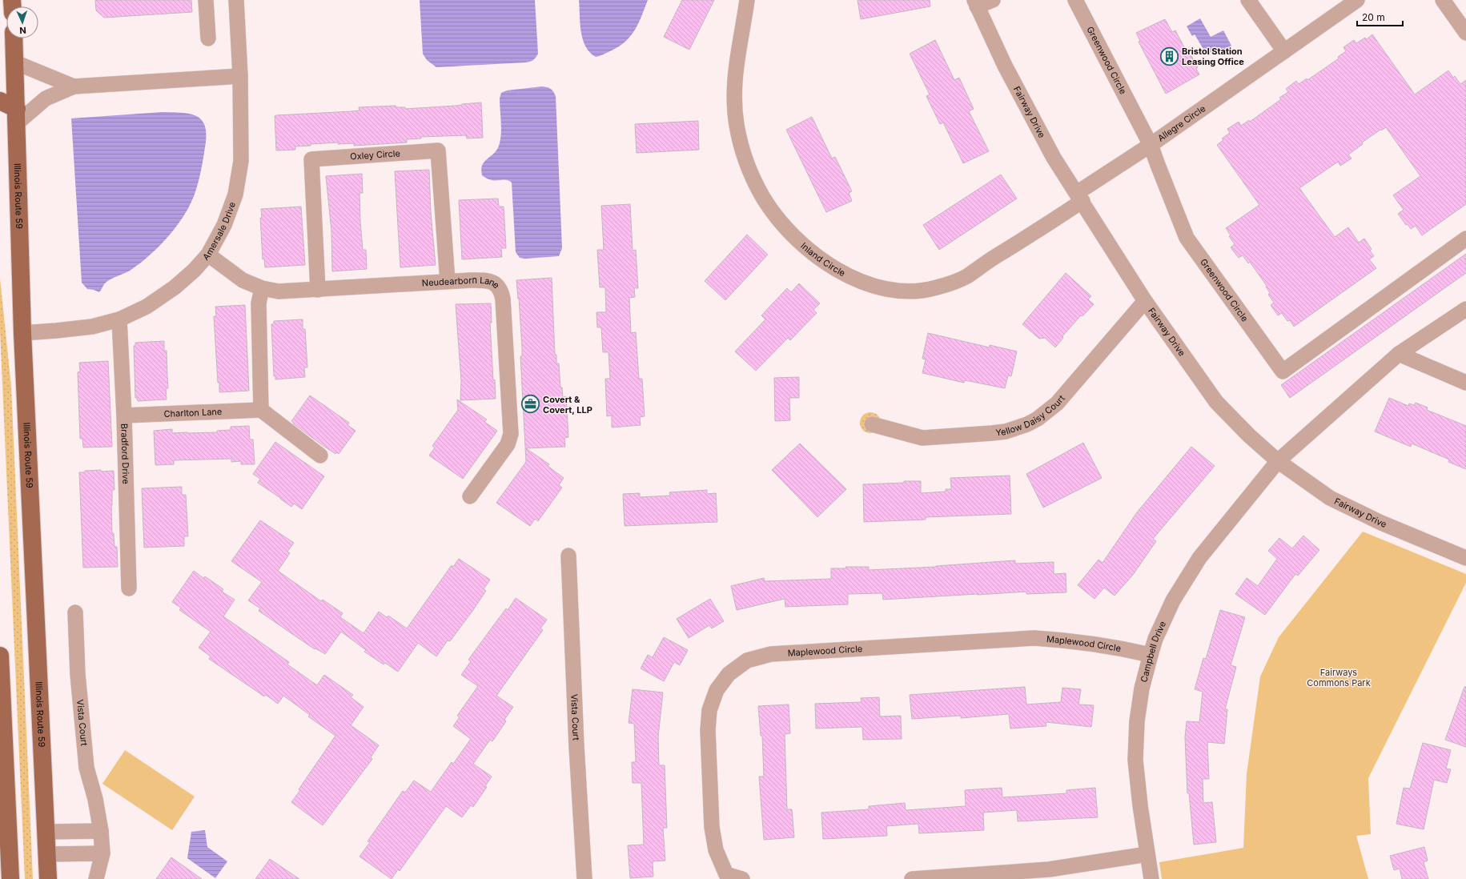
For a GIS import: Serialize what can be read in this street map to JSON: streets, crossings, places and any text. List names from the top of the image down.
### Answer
{
  "streets": {
    "main road": ["Illinois Route 59"],
    "street": [
      "Greenwood Circle",
      "Fairway Drive",
      "Allegre Circle",
      "Oxley Circle",
      "Amersale Drive",
      "Inland Circle",
      "Neudearborn Lane",
      "Charlton Lane",
      "Yellow Daisy Court",
      "Bradford Drive",
      "Maplewood Circle",
      "Campbell Drive",
      "Vista Court"
    ]
  },
  "crossings": [
    ["Greenwood Circle", "Allegre Circle"],
    ["Fairway Drive", "Allegre Circle"],
    ["Fairway Drive", "Inland Circle"],
    ["Fairway Drive", "Yellow Daisy Court"],
    ["Fairway Drive", "Campbell Drive"],
    ["Allegre Circle", "Inland Circle"],
    ["Oxley Circle", "Neudearborn Lane"],
    ["Illinois Route 59", "Amersale Drive"],
    ["Amersale Drive", "Neudearborn Lane"],
    ["Amersale Drive", "Bradford Drive"],
    ["Charlton Lane", "Bradford Drive"],
    ["Maplewood Circle", "Campbell Drive"]
  ],
  "parks": ["Fairways Commons Park"],
  "places": {
    "building": ["Bristol Station Leasing Office"],
    "office": ["Covert & Covert, LLP"]
  },
  "scale_bar": "20 m",
  "north": "bottom"
}
